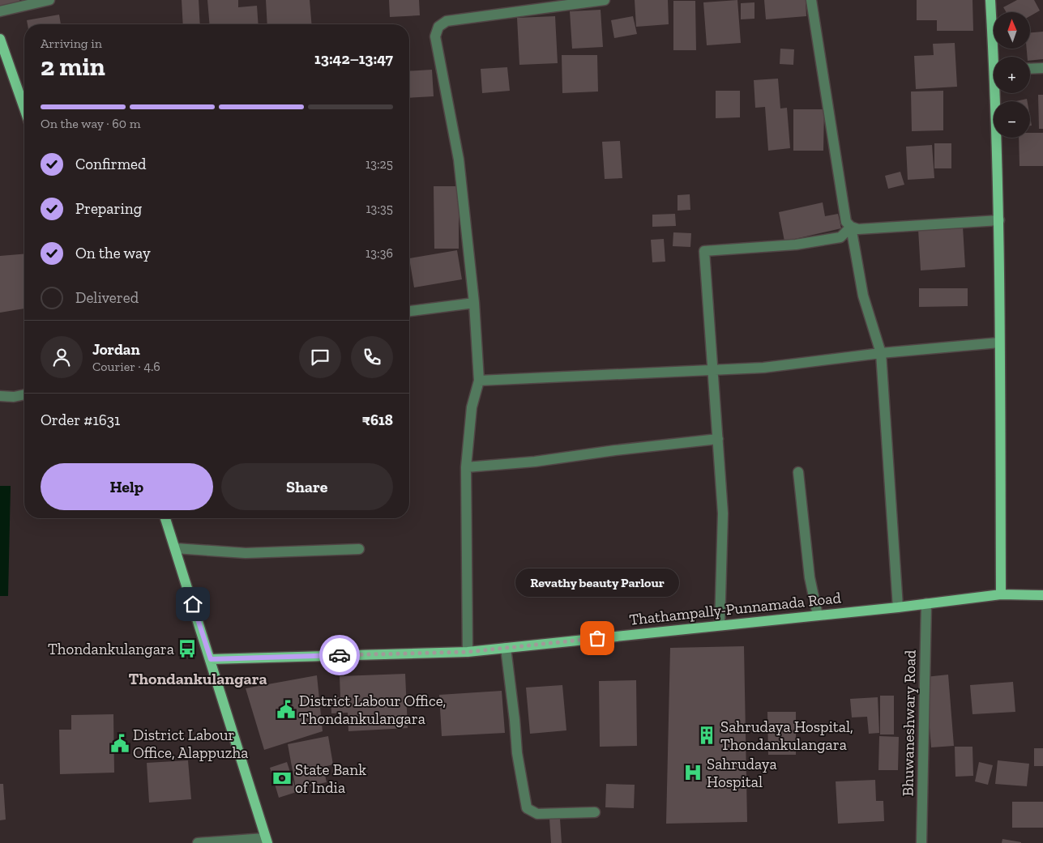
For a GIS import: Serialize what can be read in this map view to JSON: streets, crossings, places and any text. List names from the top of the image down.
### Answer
{
  "streets": {
    "main road": ["Thathampally-Punnamada Road"],
    "street": ["Bhuwaneshwary Road"]
  },
  "crossings": [
    ["Thathampally-Punnamada Road", "Bhuwaneshwary Road"]
  ],
  "districts": ["Thondankulangara"],
  "places": {
    "other": ["Revathy beauty Parlour"],
    "bus stop": ["Thondankulangara"],
    "public building": ["District Labour Office, Thondankulangara", "District Labour Office, Alappuzha"],
    "building": ["Sahrudaya Hospital, Thondankulangara"],
    "hospital": ["Sahrudaya Hospital"],
    "bank": ["State Bank of India"]
  },
  "north": "top",
  "page": {
    "map_buttons": ["+", "−"],
    "heading": ["2 min", "Arriving in", "13:42–13:47"],
    "panel": [
      "Jordan",
      "Courier · 4.6",
      "Order #1631",
      "₹618"
    ],
    "bar": "On the way · 60 m",
    "list": [
      ["Confirmed", "13:25"],
      ["Preparing", "13:35"],
      ["On the way", "13:36"],
      "Delivered"
    ],
    "buttons": ["Help", "Share"],
    "bubble": "Revathy beauty Parlour"
  }
}
